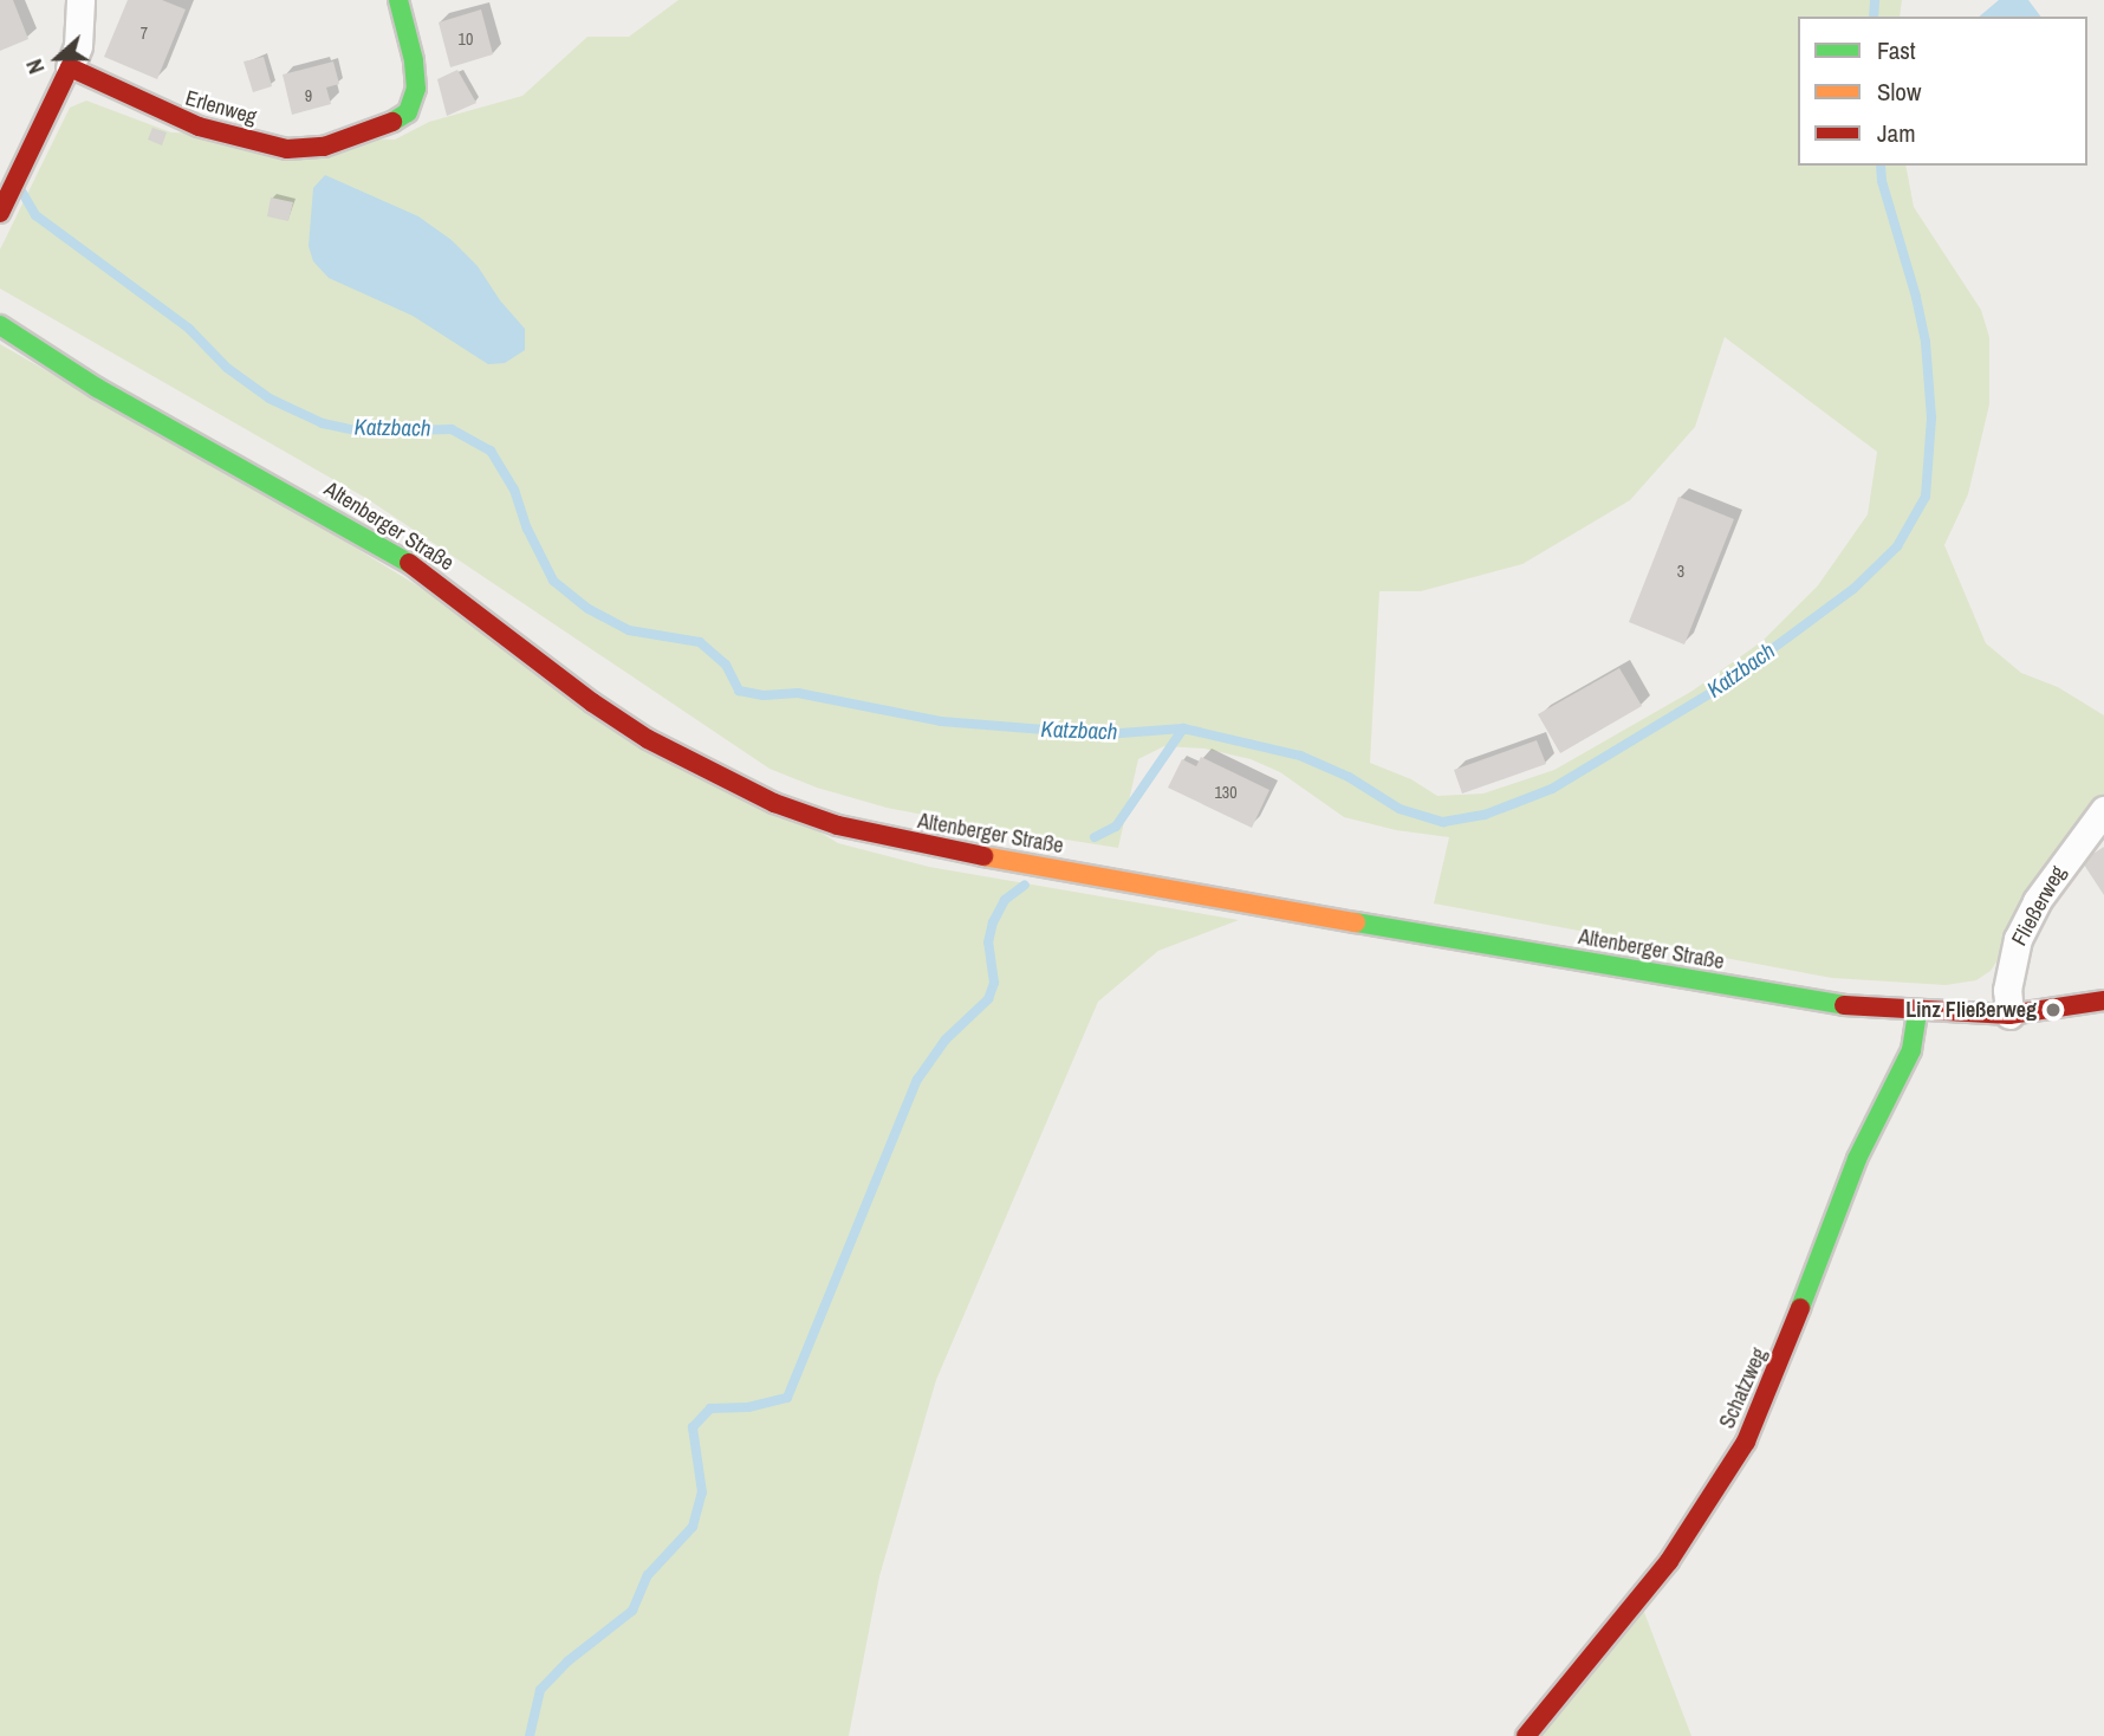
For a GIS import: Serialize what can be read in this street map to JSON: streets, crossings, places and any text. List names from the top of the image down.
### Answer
{
  "streets": {
    "street": [
      "Erlenweg",
      "Altenberger Straße",
      "Fließerweg",
      "Schatzweg"
    ]
  },
  "crossings": [
    ["Altenberger Straße", "Fließerweg"],
    ["Altenberger Straße", "Schatzweg"]
  ],
  "water": ["Katzbach"],
  "places": ["Linz Fließerweg"],
  "house_numbers": [
    "7",
    "10",
    "9",
    "3",
    "130"
  ],
  "legend": ["Fast", "Slow", "Jam"],
  "north": "left"
}
